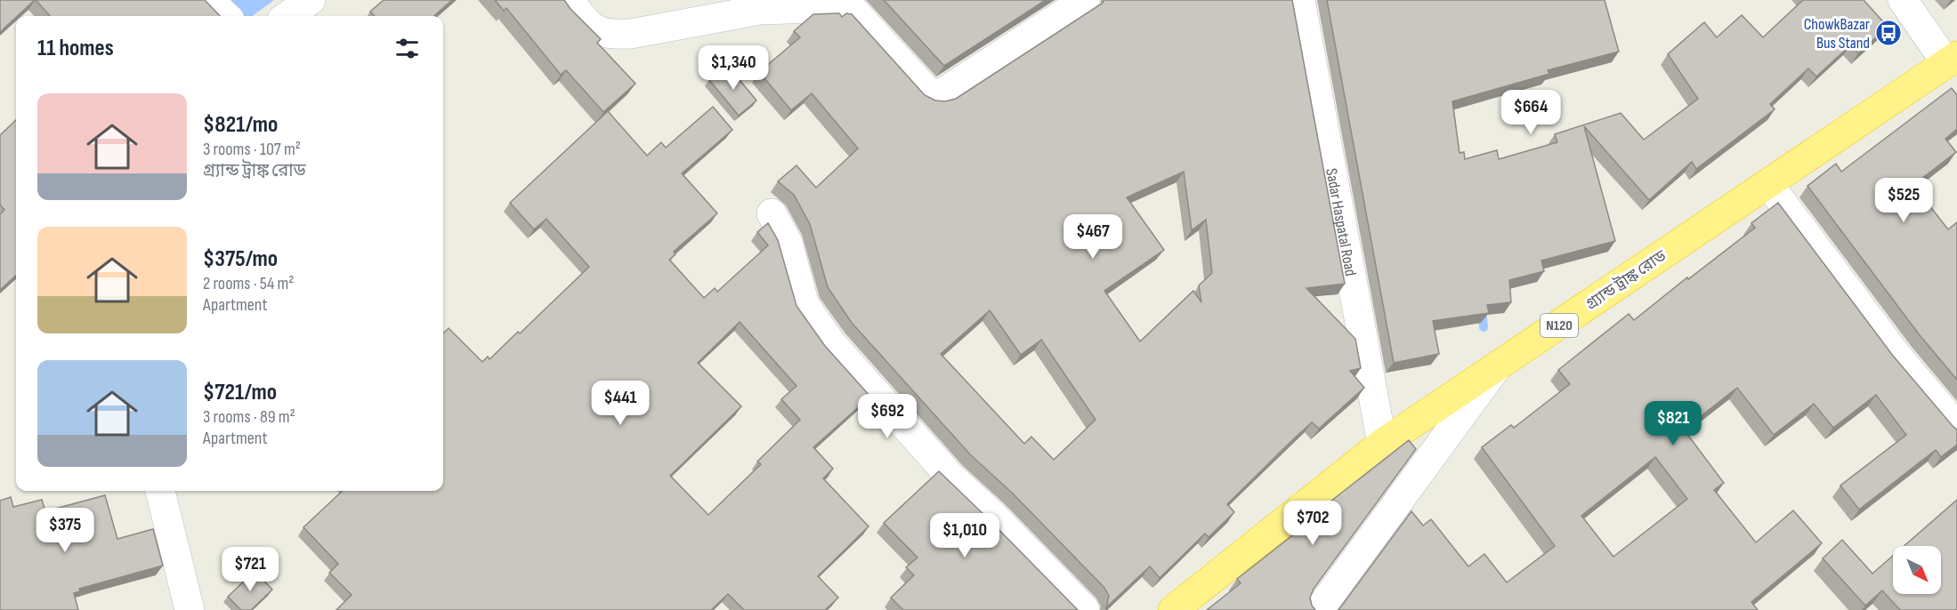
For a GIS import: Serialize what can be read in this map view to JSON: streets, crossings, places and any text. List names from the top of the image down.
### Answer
{
  "streets": {
    "highway": ["গ্র্যান্ড ট্রাঙ্ক রোড", "N120"],
    "street": ["Sadar Haspatal Road"]
  },
  "crossings": [
    ["Sadar Haspatal Road", "গ্র্যান্ড ট্রাঙ্ক রোড"]
  ],
  "places": {
    "bus stop": ["ChowkBazar Bus Stand"]
  },
  "north": "bottom right",
  "page": {
    "heading": "11 homes",
    "price": [
      "$1,340",
      "$664",
      "$525",
      "$467",
      "$441",
      "$692",
      "$821",
      "$702",
      "$375",
      "$1,010",
      "$721"
    ],
    "list": [
      {
        "name": "$821/mo",
        "note": "3 rooms · 107 m² · গ্র্যান্ড ট্রাঙ্ক রোড"
      },
      {
        "name": "$375/mo",
        "note": "2 rooms · 54 m² · Apartment"
      },
      {
        "name": "$721/mo",
        "note": "3 rooms · 89 m² · Apartment"
      }
    ]
  }
}
